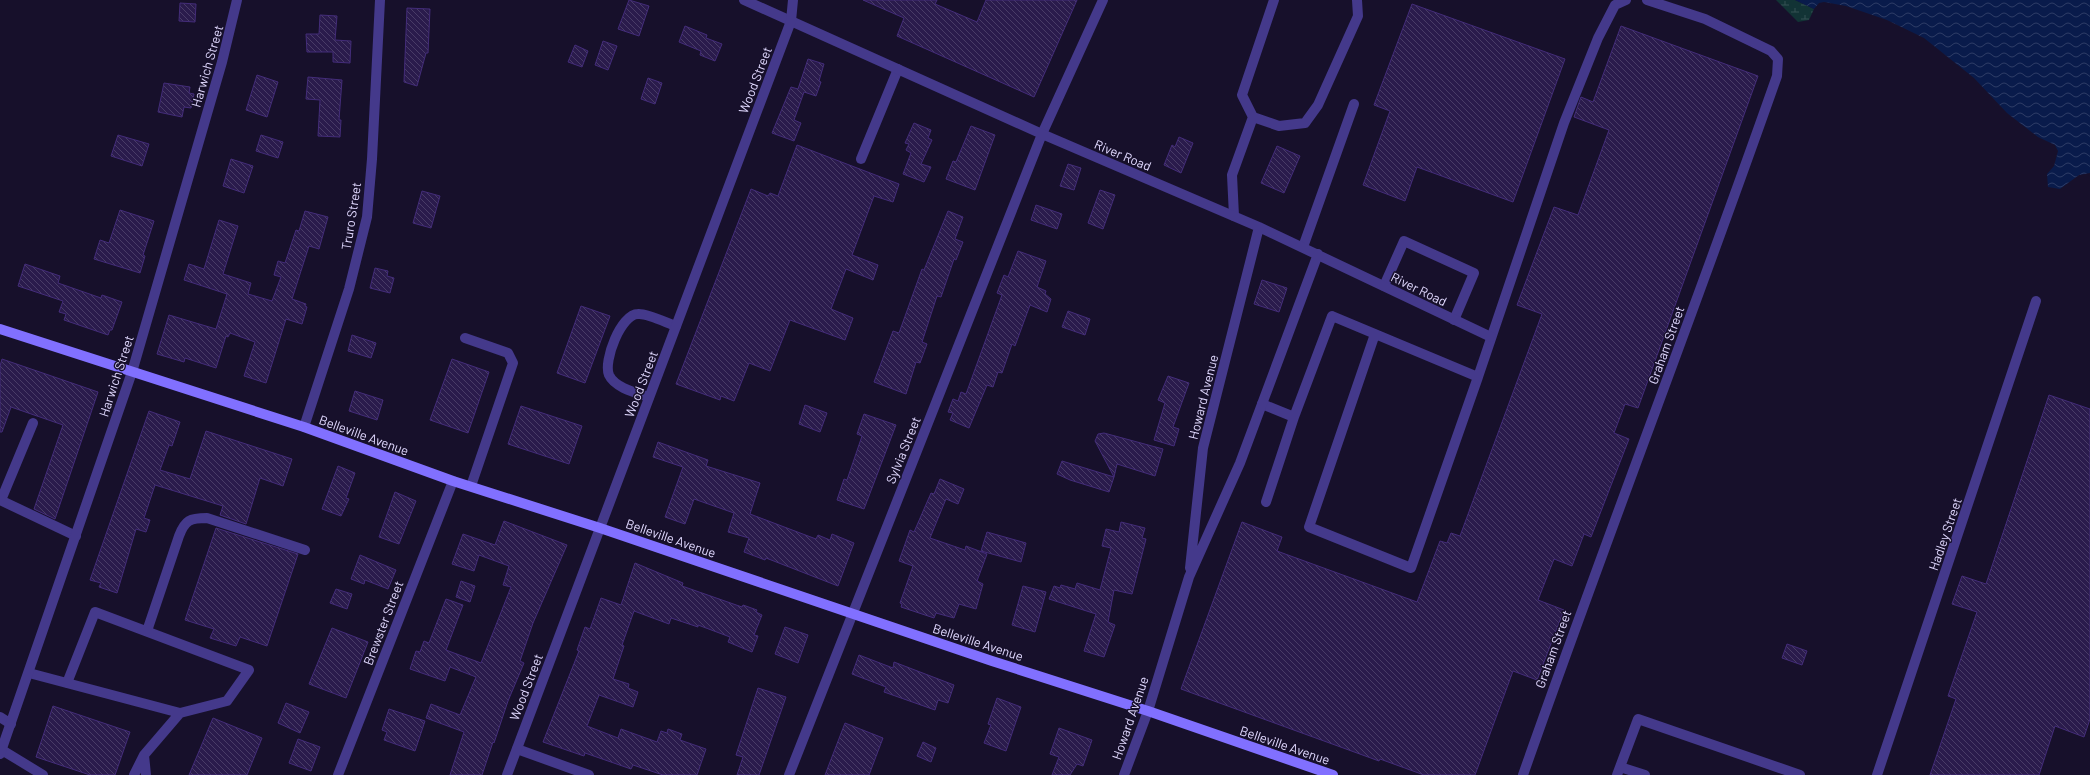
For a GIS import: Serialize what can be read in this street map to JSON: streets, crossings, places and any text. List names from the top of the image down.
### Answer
{
  "streets": {
    "main road": ["Belleville Avenue"],
    "street": [
      "Harwich Street",
      "Wood Street",
      "River Road",
      "Truro Street",
      "Graham Street",
      "Howard Avenue",
      "Sylvia Street",
      "Hadley Street",
      "Brewster Street"
    ]
  },
  "crossings": [
    ["Harwich Street", "Belleville Avenue"],
    ["Wood Street", "River Road"],
    ["Wood Street", "Belleville Avenue"],
    ["River Road", "Howard Avenue"],
    ["River Road", "Sylvia Street"],
    ["Truro Street", "Belleville Avenue"],
    ["Howard Avenue", "Belleville Avenue"],
    ["Belleville Avenue", "Sylvia Street"],
    ["Belleville Avenue", "Brewster Street"]
  ]
}
